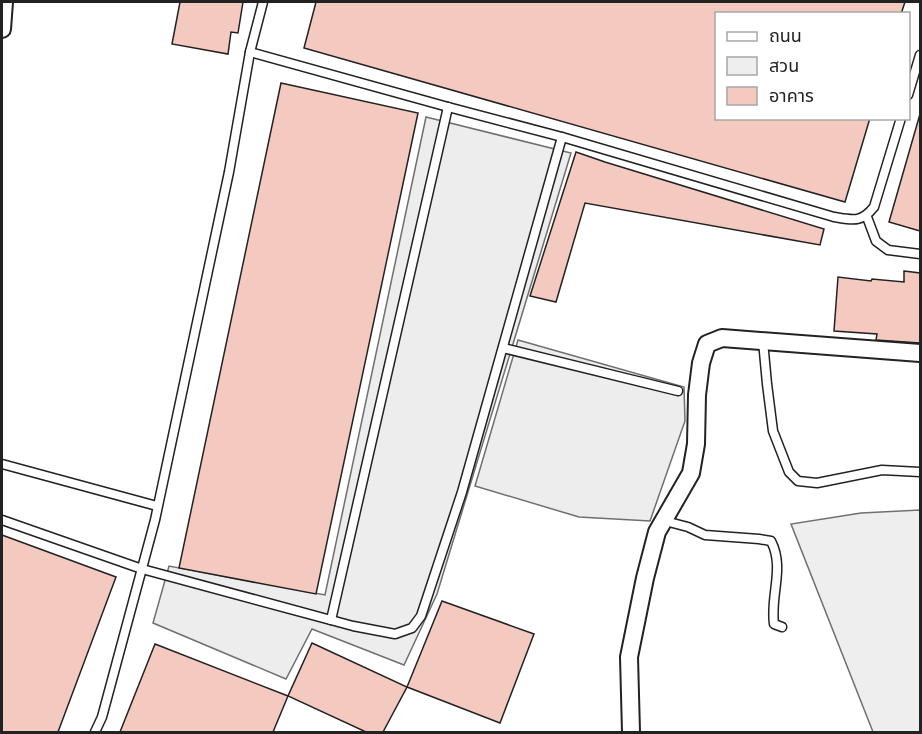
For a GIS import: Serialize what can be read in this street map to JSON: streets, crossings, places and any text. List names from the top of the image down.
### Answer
{
  "legend": ["ถนน", "สวน", "อาคาร"]
}
